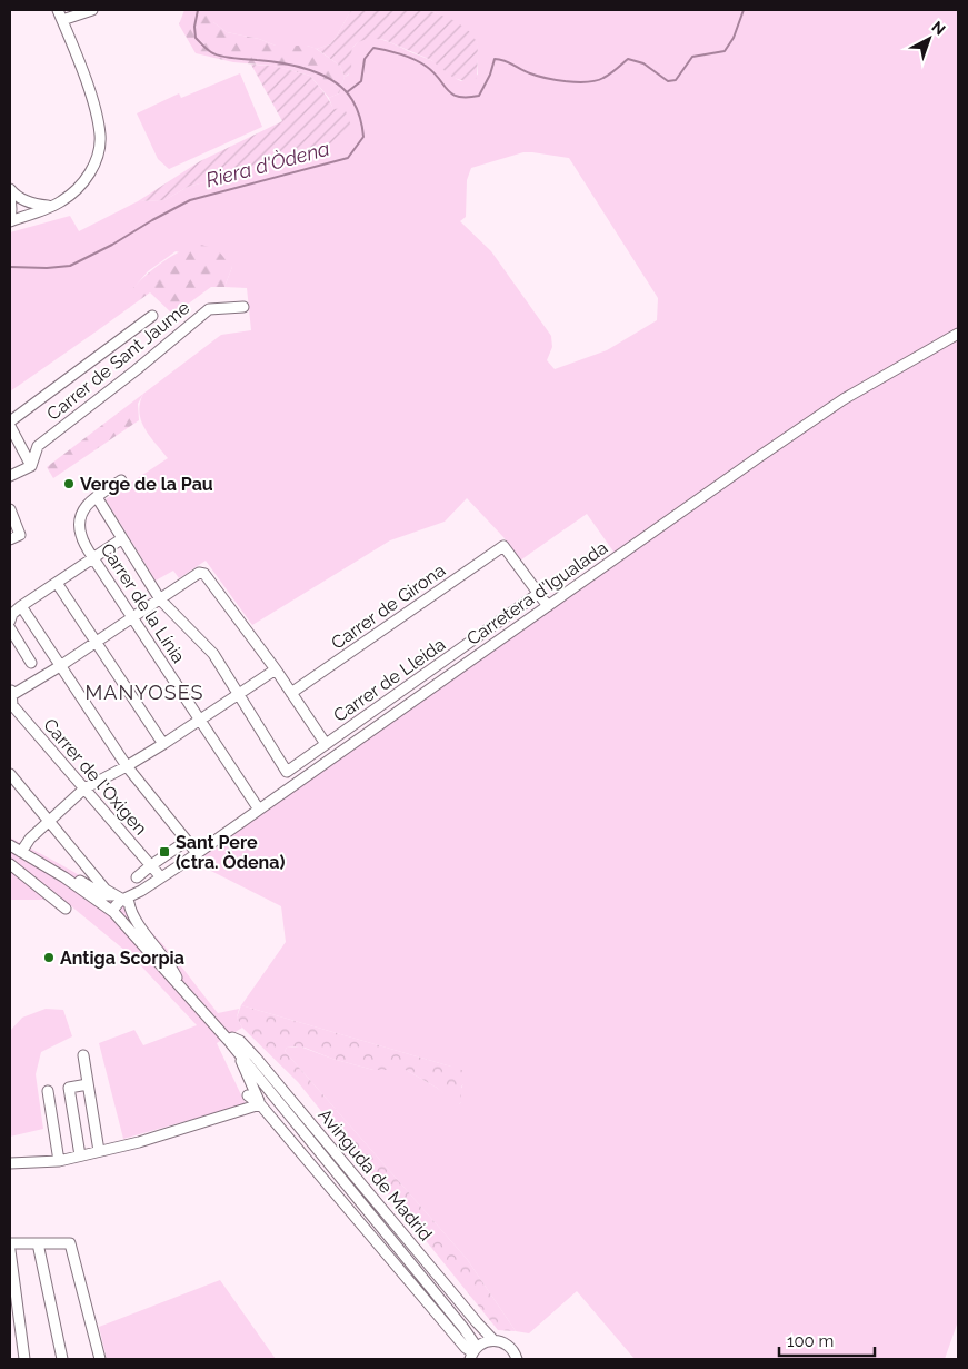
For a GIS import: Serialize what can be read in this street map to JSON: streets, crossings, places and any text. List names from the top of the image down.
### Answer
{
  "streets": {
    "street": [
      "Carrer de Sant Jaume",
      "Carretera d'Igualada",
      "Carrer de la Línia",
      "Carrer de Girona",
      "Carrer de Lleida",
      "Carrer de l'Oxigen",
      "Avinguda de Madrid"
    ]
  },
  "crossings": [
    ["Carretera d'Igualada", "Carrer de la Línia"],
    ["Carretera d'Igualada", "Carrer de l'Oxigen"],
    ["Carretera d'Igualada", "Avinguda de Madrid"],
    ["Carrer de Girona", "Carrer de Lleida"]
  ],
  "districts": ["MANYOSES"],
  "water": ["Riera d'Òdena"],
  "places": {
    "other": ["Verge de la Pau", "Antiga Scorpia"],
    "transit": ["Sant Pere (ctra. Òdena)"]
  },
  "scale_bar": "100 m",
  "north": "top right"
}
